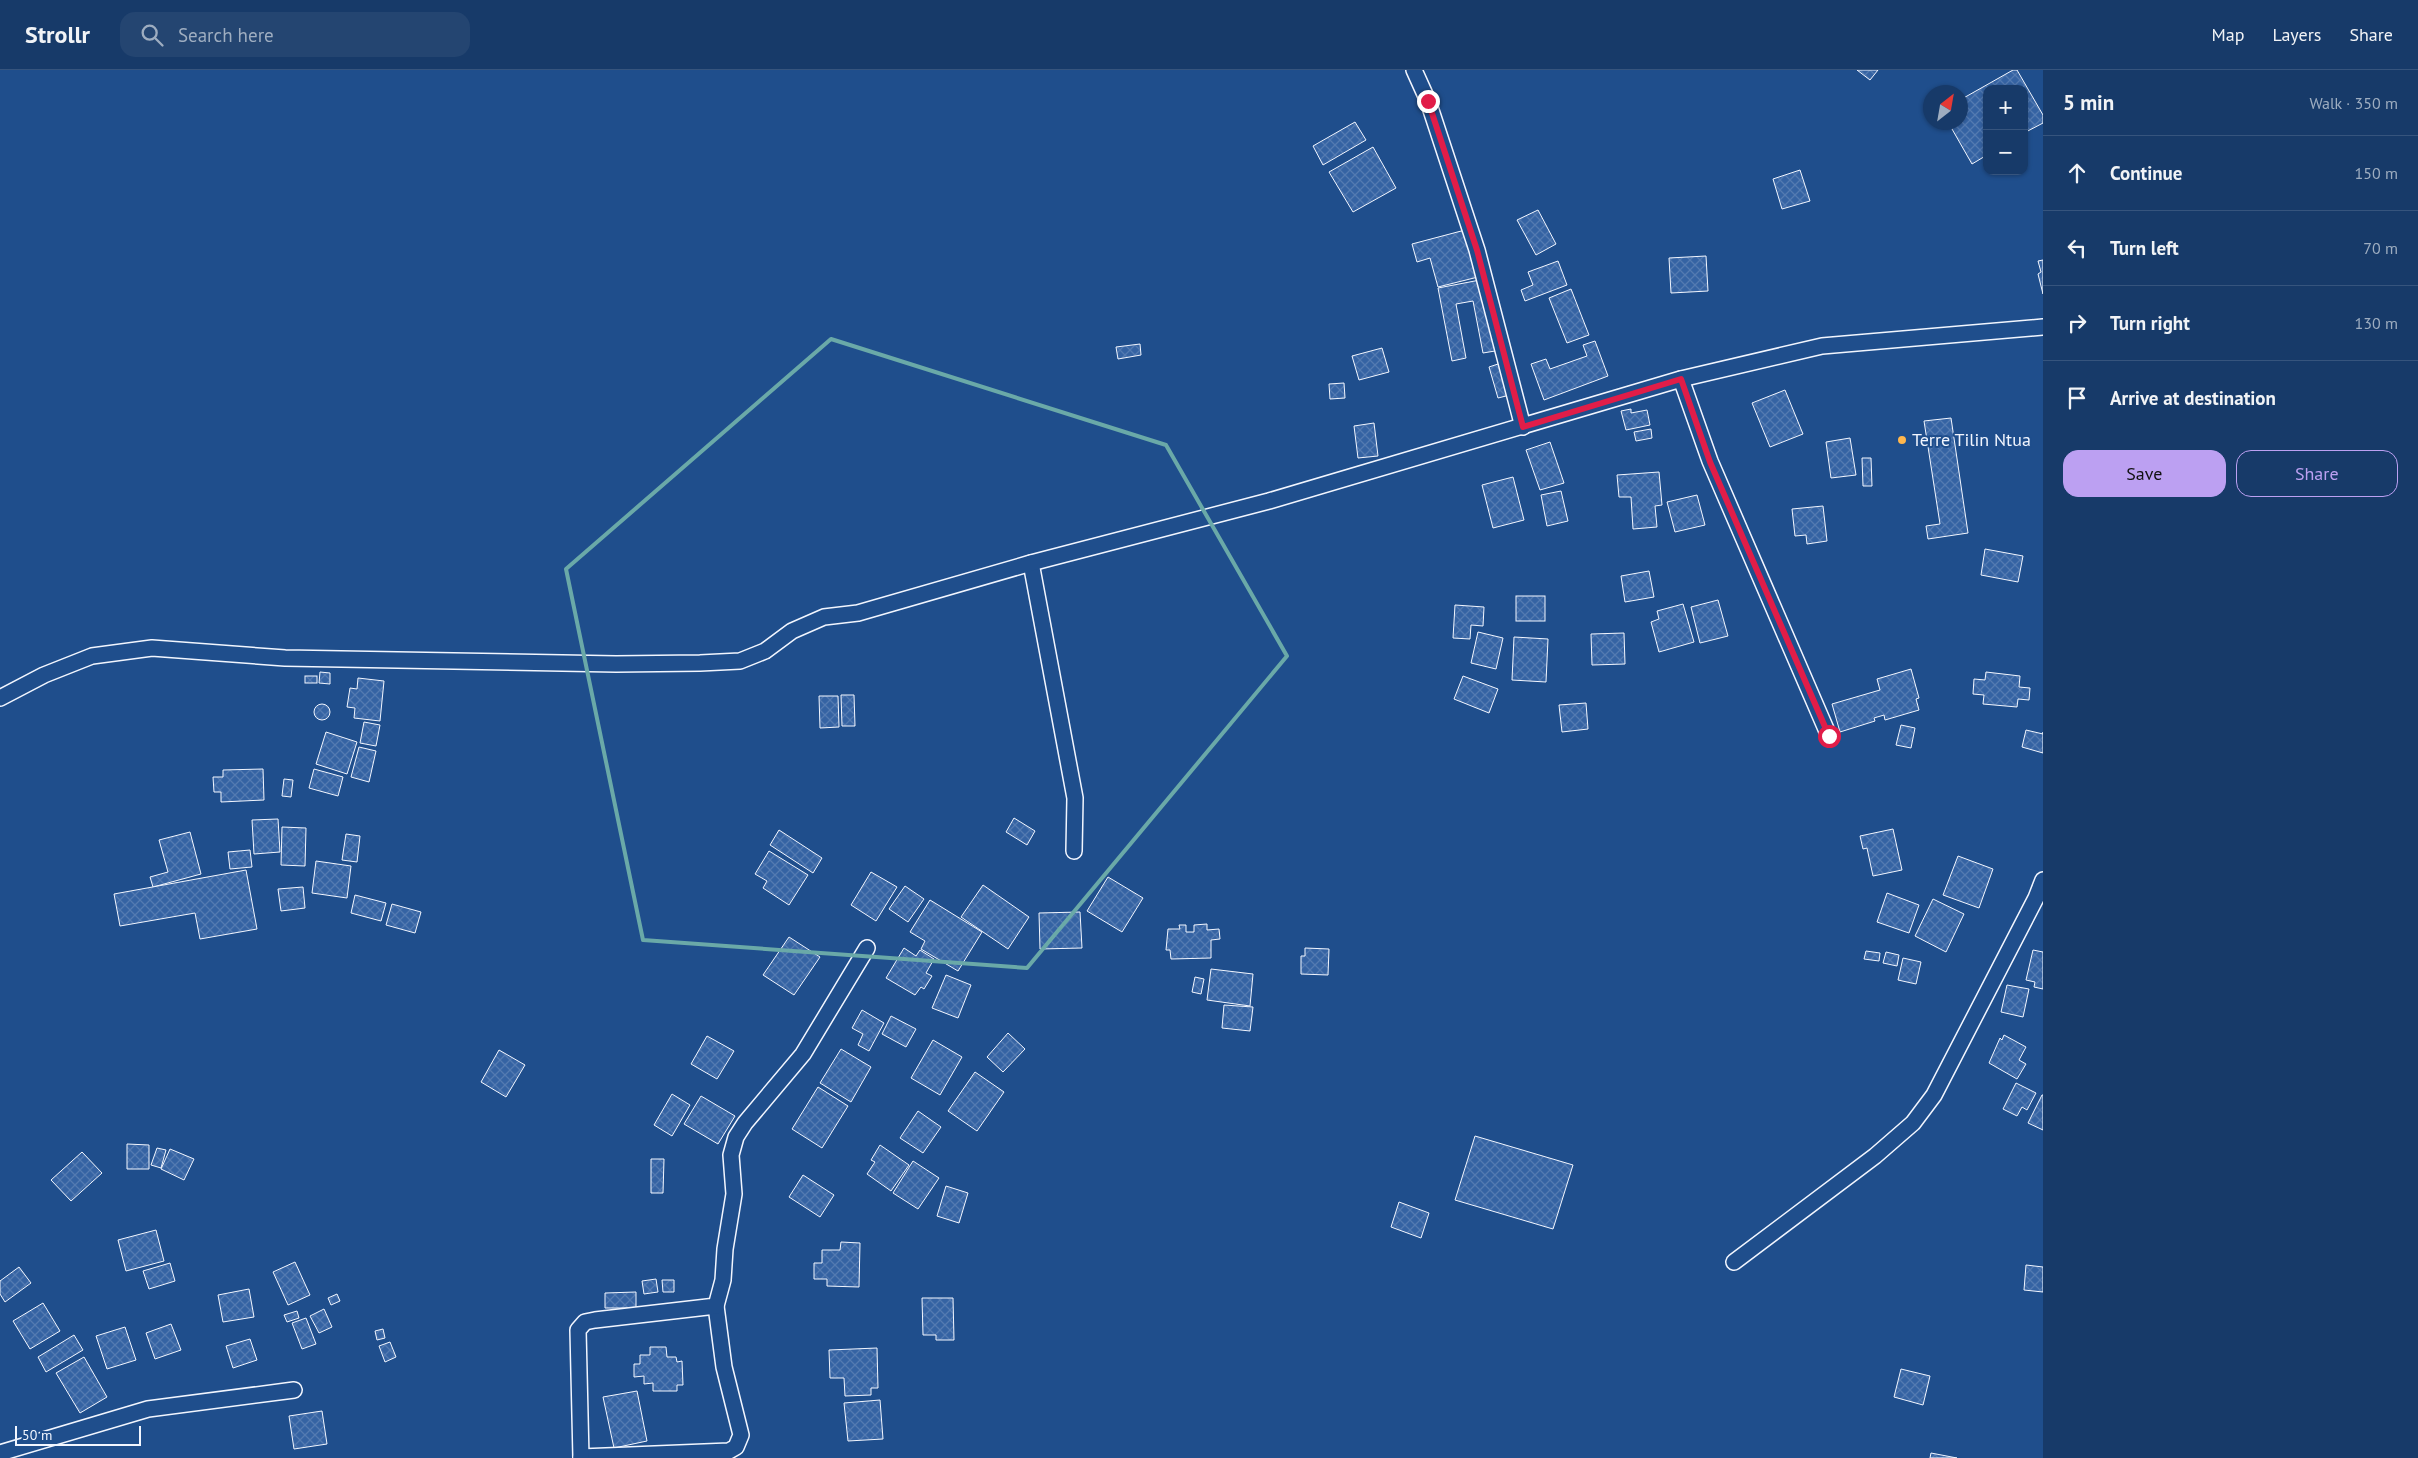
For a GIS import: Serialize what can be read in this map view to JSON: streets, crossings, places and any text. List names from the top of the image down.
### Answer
{
  "places": ["Terre Tilin Ntua"],
  "scale_bar": "50 m",
  "north": "top right",
  "page": {
    "header": "Strollr",
    "search": "Search here",
    "nav": ["Map", "Layers", "Share"],
    "heading": ["5 min", "Walk · 350 m"],
    "map_buttons": ["+", "−"],
    "list": [
      ["Continue", "150 m"],
      ["Turn left", "70 m"],
      ["Turn right", "130 m"],
      "Arrive at destination"
    ],
    "buttons": ["Save", "Share"],
    "scale": "50 m"
  }
}
